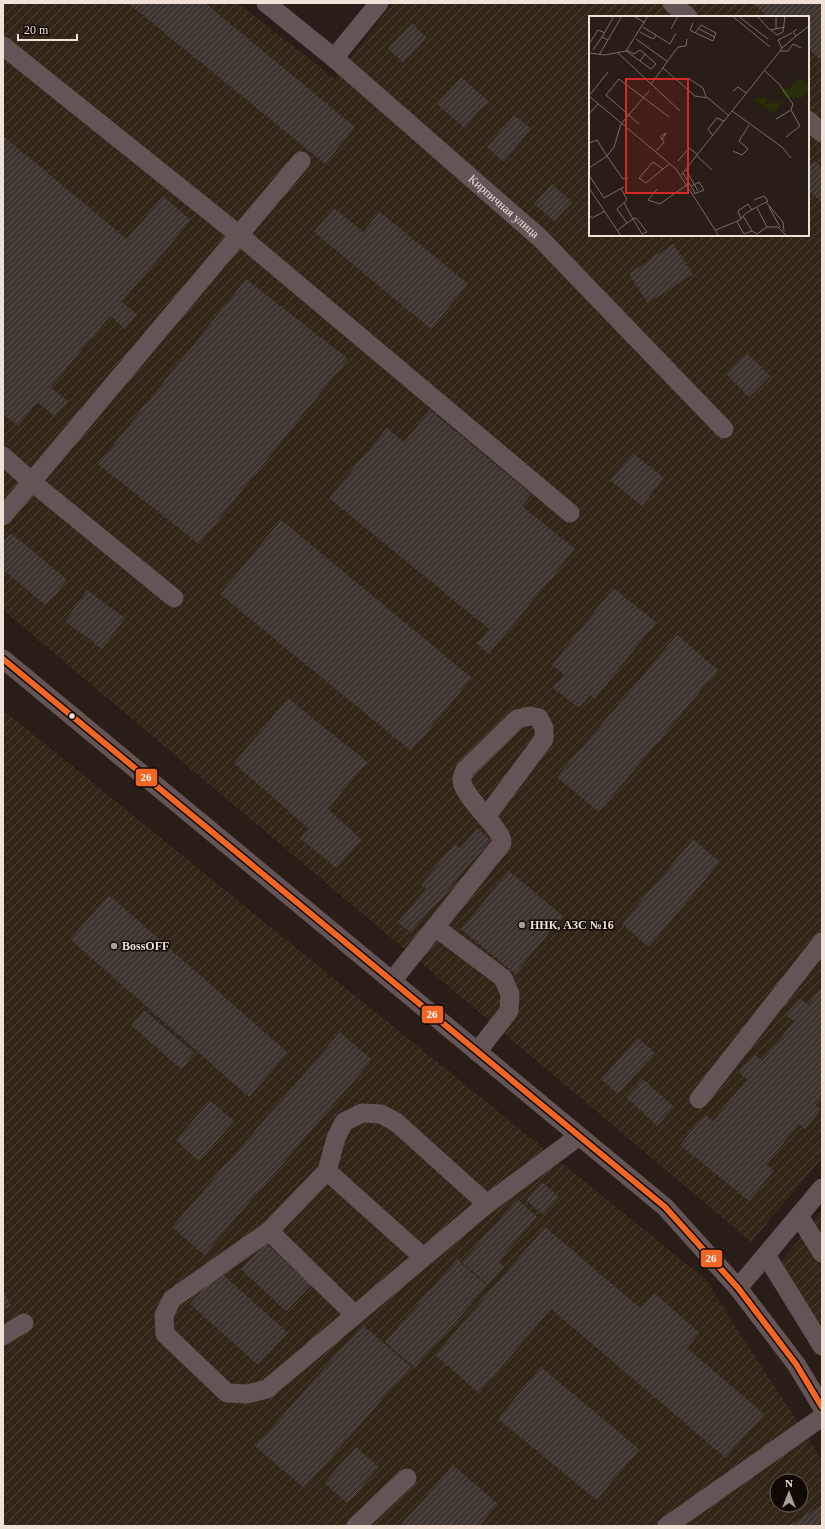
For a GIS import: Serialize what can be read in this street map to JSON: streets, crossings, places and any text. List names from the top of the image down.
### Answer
{
  "streets": {
    "street": ["Кирпичная улица"]
  },
  "places": ["ННК, АЗС №16", "BossOFF"],
  "lines": ["transit line 26"],
  "scale_bar": "20 m",
  "north": "top"
}
